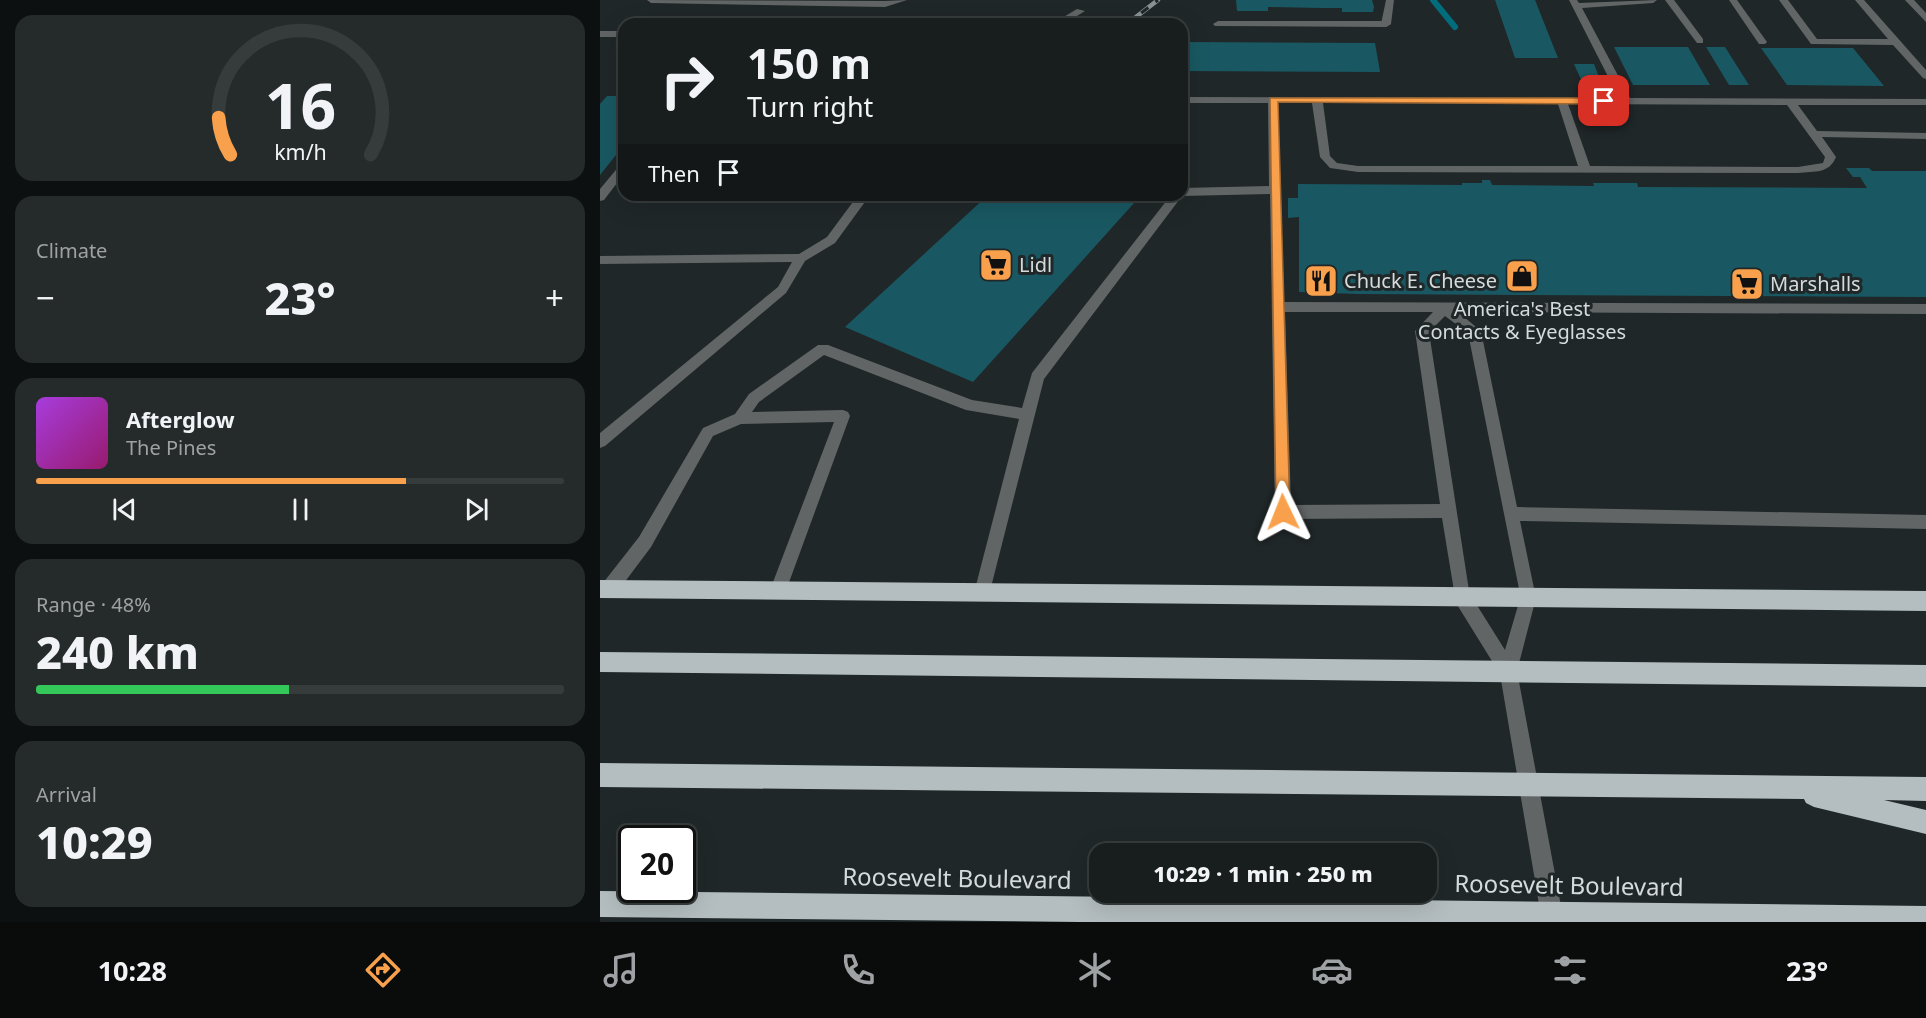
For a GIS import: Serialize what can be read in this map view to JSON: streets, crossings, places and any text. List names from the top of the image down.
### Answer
{
  "streets": {
    "highway": ["Roosevelt Boulevard"]
  },
  "places": {
    "supermarket": ["Lidl", "Marshalls"],
    "shop": ["America's Best Contacts & Eyeglasses"],
    "restaurant": ["Chuck E. Cheese"]
  },
  "page": {
    "turn": ["150 m", "Turn right"],
    "then": "Then",
    "tile": [
      "Climate",
      ["Range · 48%", "240 km"],
      ["Arrival", "10:29"]
    ],
    "heat": ["−", "23°", "+"],
    "song": ["Afterglow", "The Pines"],
    "limit": "20",
    "trip": "10:29 · 1 min · 250 m",
    "tabs": ["10:28", "23°"],
    "gauge": ["16", "km/h"]
  }
}
